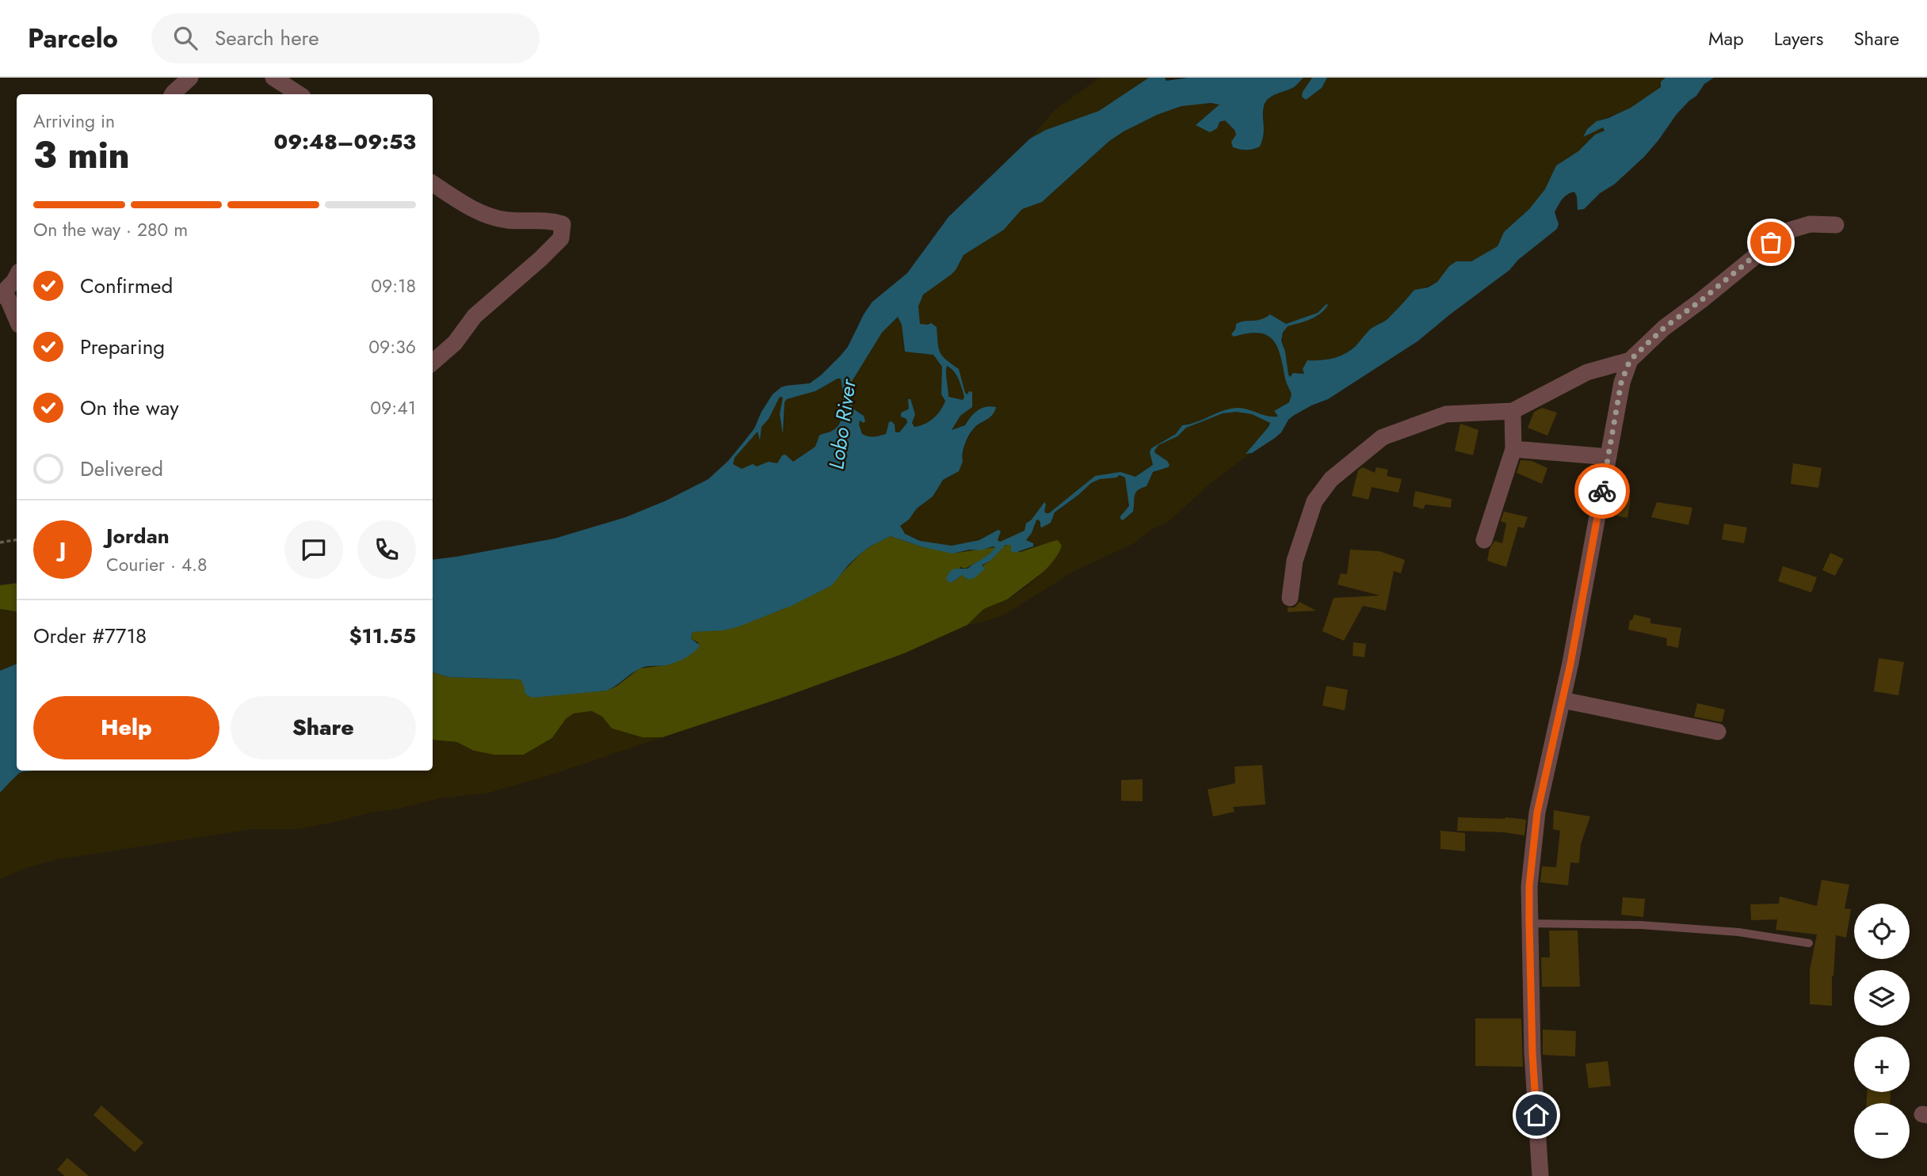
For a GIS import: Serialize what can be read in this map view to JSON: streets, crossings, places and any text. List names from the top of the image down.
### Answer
{
  "water": ["Lobo River"],
  "page": {
    "header": "Parcelo",
    "search": "Search here",
    "nav": ["Map", "Layers", "Share"],
    "heading": ["3 min", "Arriving in", "09:48–09:53"],
    "panel": [
      "Jordan",
      "Courier · 4.8",
      "Order #7718",
      "$11.55"
    ],
    "bar": "On the way · 280 m",
    "list": [
      ["Confirmed", "09:18"],
      ["Preparing", "09:36"],
      ["On the way", "09:41"],
      "Delivered"
    ],
    "round": "J",
    "buttons": ["Help", "Share"],
    "map_buttons": ["+", "−"]
  }
}
